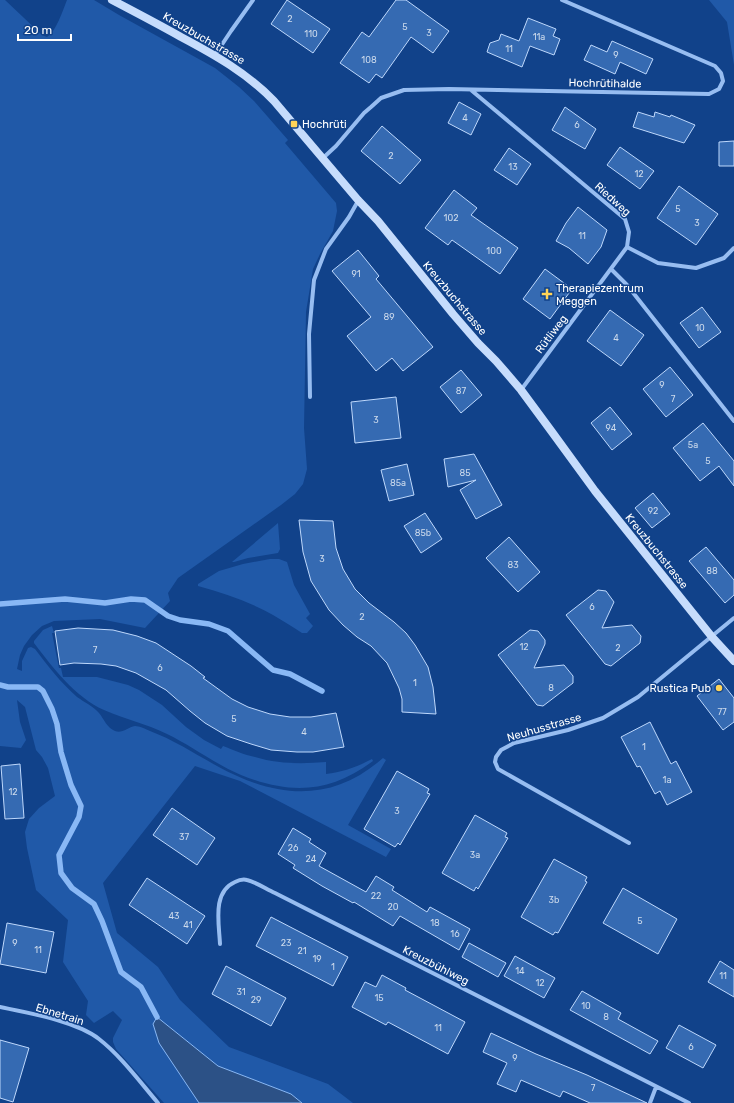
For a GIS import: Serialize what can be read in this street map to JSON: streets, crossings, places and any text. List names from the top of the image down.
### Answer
{
  "streets": {
    "street": [
      "Kreuzbuchstrasse",
      "Hochrütihalde",
      "Riedweg",
      "Rütliweg",
      "Neuhusstrasse",
      "Kreuzbühlweg",
      "Ebnetrain"
    ]
  },
  "crossings": [
    ["Kreuzbuchstrasse", "Hochrütihalde"],
    ["Kreuzbuchstrasse", "Rütliweg"],
    ["Kreuzbuchstrasse", "Neuhusstrasse"],
    ["Hochrütihalde", "Riedweg"]
  ],
  "places": {
    "transit": ["Hochrüti"],
    "health": ["Therapiezentrum Meggen"],
    "other": ["Rustica Pub"]
  },
  "house_numbers": [
    "2",
    "5",
    "3",
    "110",
    "11a",
    "11",
    "9",
    "108",
    "4",
    "6",
    "2",
    "13",
    "12",
    "5",
    "102",
    "3",
    "11",
    "100",
    "91",
    "89",
    "10",
    "4",
    "9",
    "87",
    "7",
    "3",
    "94",
    "5a",
    "5",
    "85",
    "85a",
    "92",
    "85b",
    "3",
    "83",
    "88",
    "6",
    "2",
    "12",
    "2",
    "7",
    "6",
    "1",
    "8",
    "77",
    "5",
    "4",
    "1",
    "1a",
    "12",
    "3",
    "37",
    "26",
    "3a",
    "24",
    "22",
    "3b",
    "20",
    "43",
    "5",
    "18",
    "41",
    "16",
    "9",
    "23",
    "11",
    "21",
    "19",
    "1",
    "14",
    "11",
    "12",
    "31",
    "15",
    "29",
    "10",
    "8",
    "11",
    "6",
    "9",
    "7"
  ],
  "scale_bar": "20 m"
}
